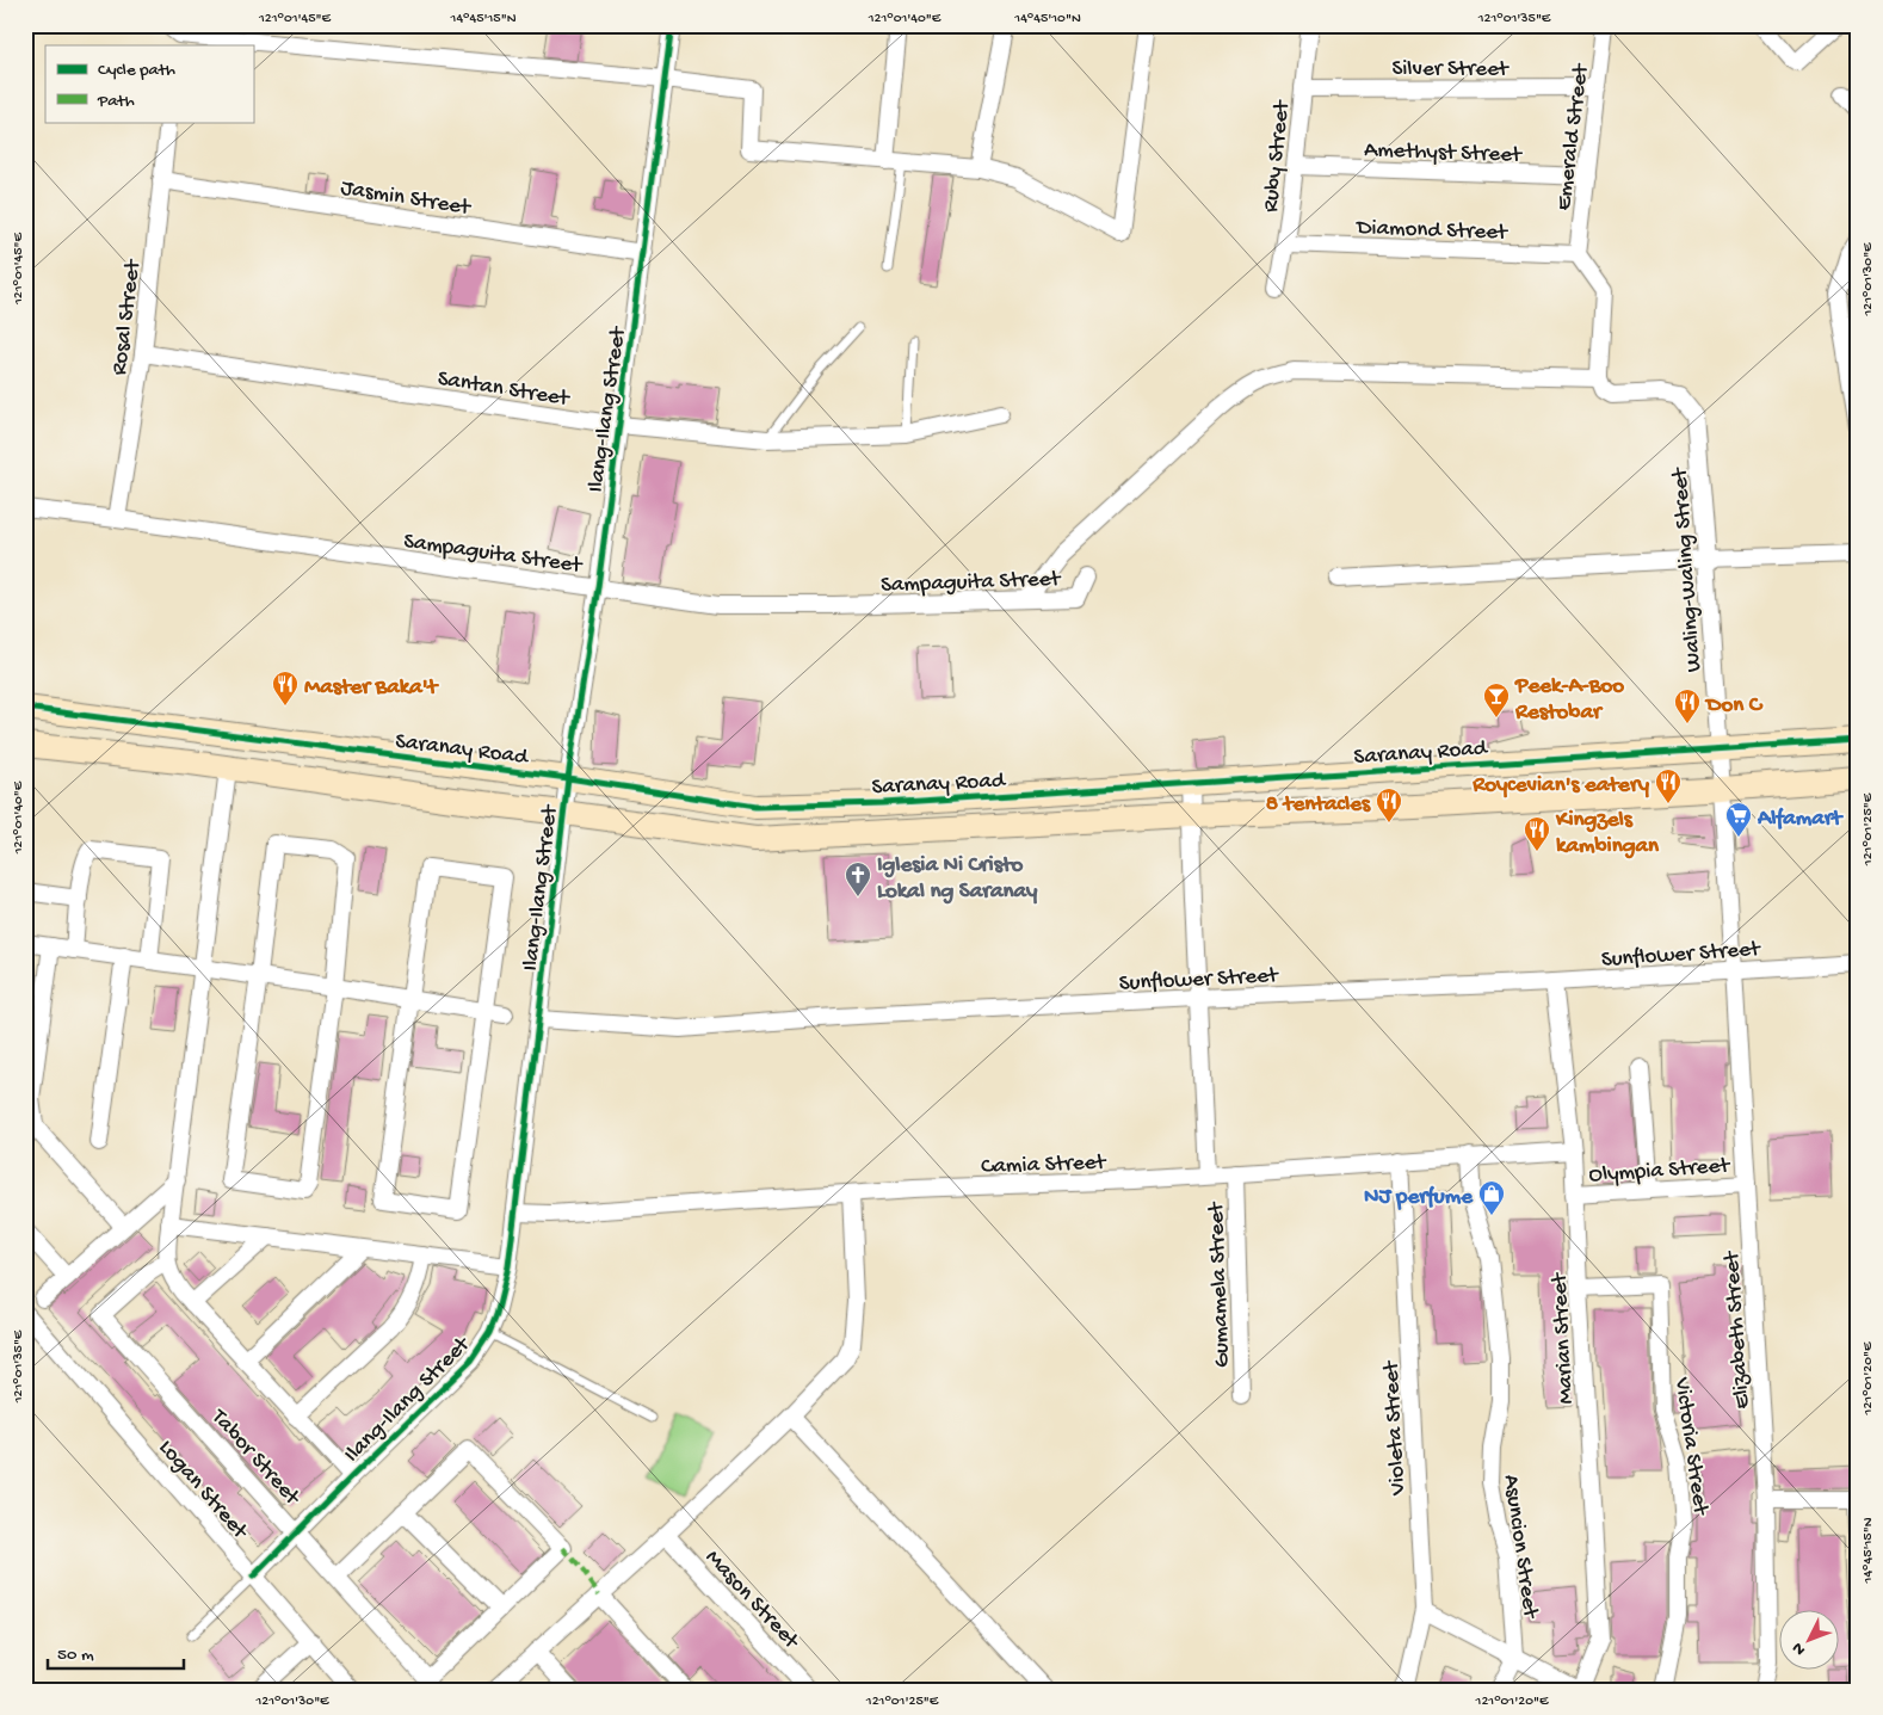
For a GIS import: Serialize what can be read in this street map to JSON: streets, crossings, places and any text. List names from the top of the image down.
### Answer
{
  "streets": {
    "street": [
      "Silver Street",
      "Emerald Street",
      "Amethyst Street",
      "Ruby Street",
      "Jasmin Street",
      "Diamond Street",
      "Rosal Street",
      "Santan Street",
      "Ilang-Ilang Street",
      "Sampaguita Street",
      "Waling-Waling Street",
      "Saranay Road",
      "Sunflower Street",
      "Camia Street",
      "Olympia Street",
      "Gumamela Street",
      "Elizabeth Street",
      "Marian Street",
      "Violeta Street",
      "Victoria Street",
      "Tabor Street",
      "Logan Street",
      "Asuncion Street",
      "Mason Street"
    ]
  },
  "crossings": [
    ["Silver Street", "Emerald Street"],
    ["Silver Street", "Ruby Street"],
    ["Emerald Street", "Amethyst Street"],
    ["Emerald Street", "Diamond Street"],
    ["Amethyst Street", "Ruby Street"],
    ["Ruby Street", "Diamond Street"],
    ["Jasmin Street", "Rosal Street"],
    ["Jasmin Street", "Ilang-Ilang Street"],
    ["Rosal Street", "Santan Street"],
    ["Rosal Street", "Sampaguita Street"],
    ["Santan Street", "Ilang-Ilang Street"],
    ["Ilang-Ilang Street", "Sampaguita Street"],
    ["Ilang-Ilang Street", "Saranay Road"],
    ["Ilang-Ilang Street", "Sunflower Street"],
    ["Ilang-Ilang Street", "Camia Street"],
    ["Ilang-Ilang Street", "Tabor Street"],
    ["Ilang-Ilang Street", "Logan Street"],
    ["Waling-Waling Street", "Saranay Road"],
    ["Waling-Waling Street", "Sunflower Street"],
    ["Waling-Waling Street", "Elizabeth Street"],
    ["Sunflower Street", "Elizabeth Street"],
    ["Sunflower Street", "Marian Street"],
    ["Camia Street", "Gumamela Street"],
    ["Camia Street", "Marian Street"],
    ["Camia Street", "Violeta Street"],
    ["Camia Street", "Asuncion Street"],
    ["Olympia Street", "Elizabeth Street"],
    ["Olympia Street", "Marian Street"],
    ["Marian Street", "Victoria Street"]
  ],
  "places": {
    "restaurant": [
      "Master Baka't",
      "Don C",
      "Roycevian's eatery",
      "8 tentacles",
      "Kingzels kambingan"
    ],
    "bar": ["Peek-A-Boo Restobar"],
    "supermarket": ["Alfamart"],
    "church": ["Iglesia Ni Cristo Lokal ng Saranay"],
    "shop": ["NJ perfume"]
  },
  "legend": ["Cycle path", "Path"],
  "scale_bar": "50 m",
  "north": "bottom left",
  "coordinates": [
    "121°01'45\"E",
    "14°45'15\"N",
    "121°01'40\"E",
    "14°45'10\"N",
    "121°01'35\"E",
    "121°01'30\"E",
    "121°01'25\"E",
    "121°01'20\"E"
  ]
}
